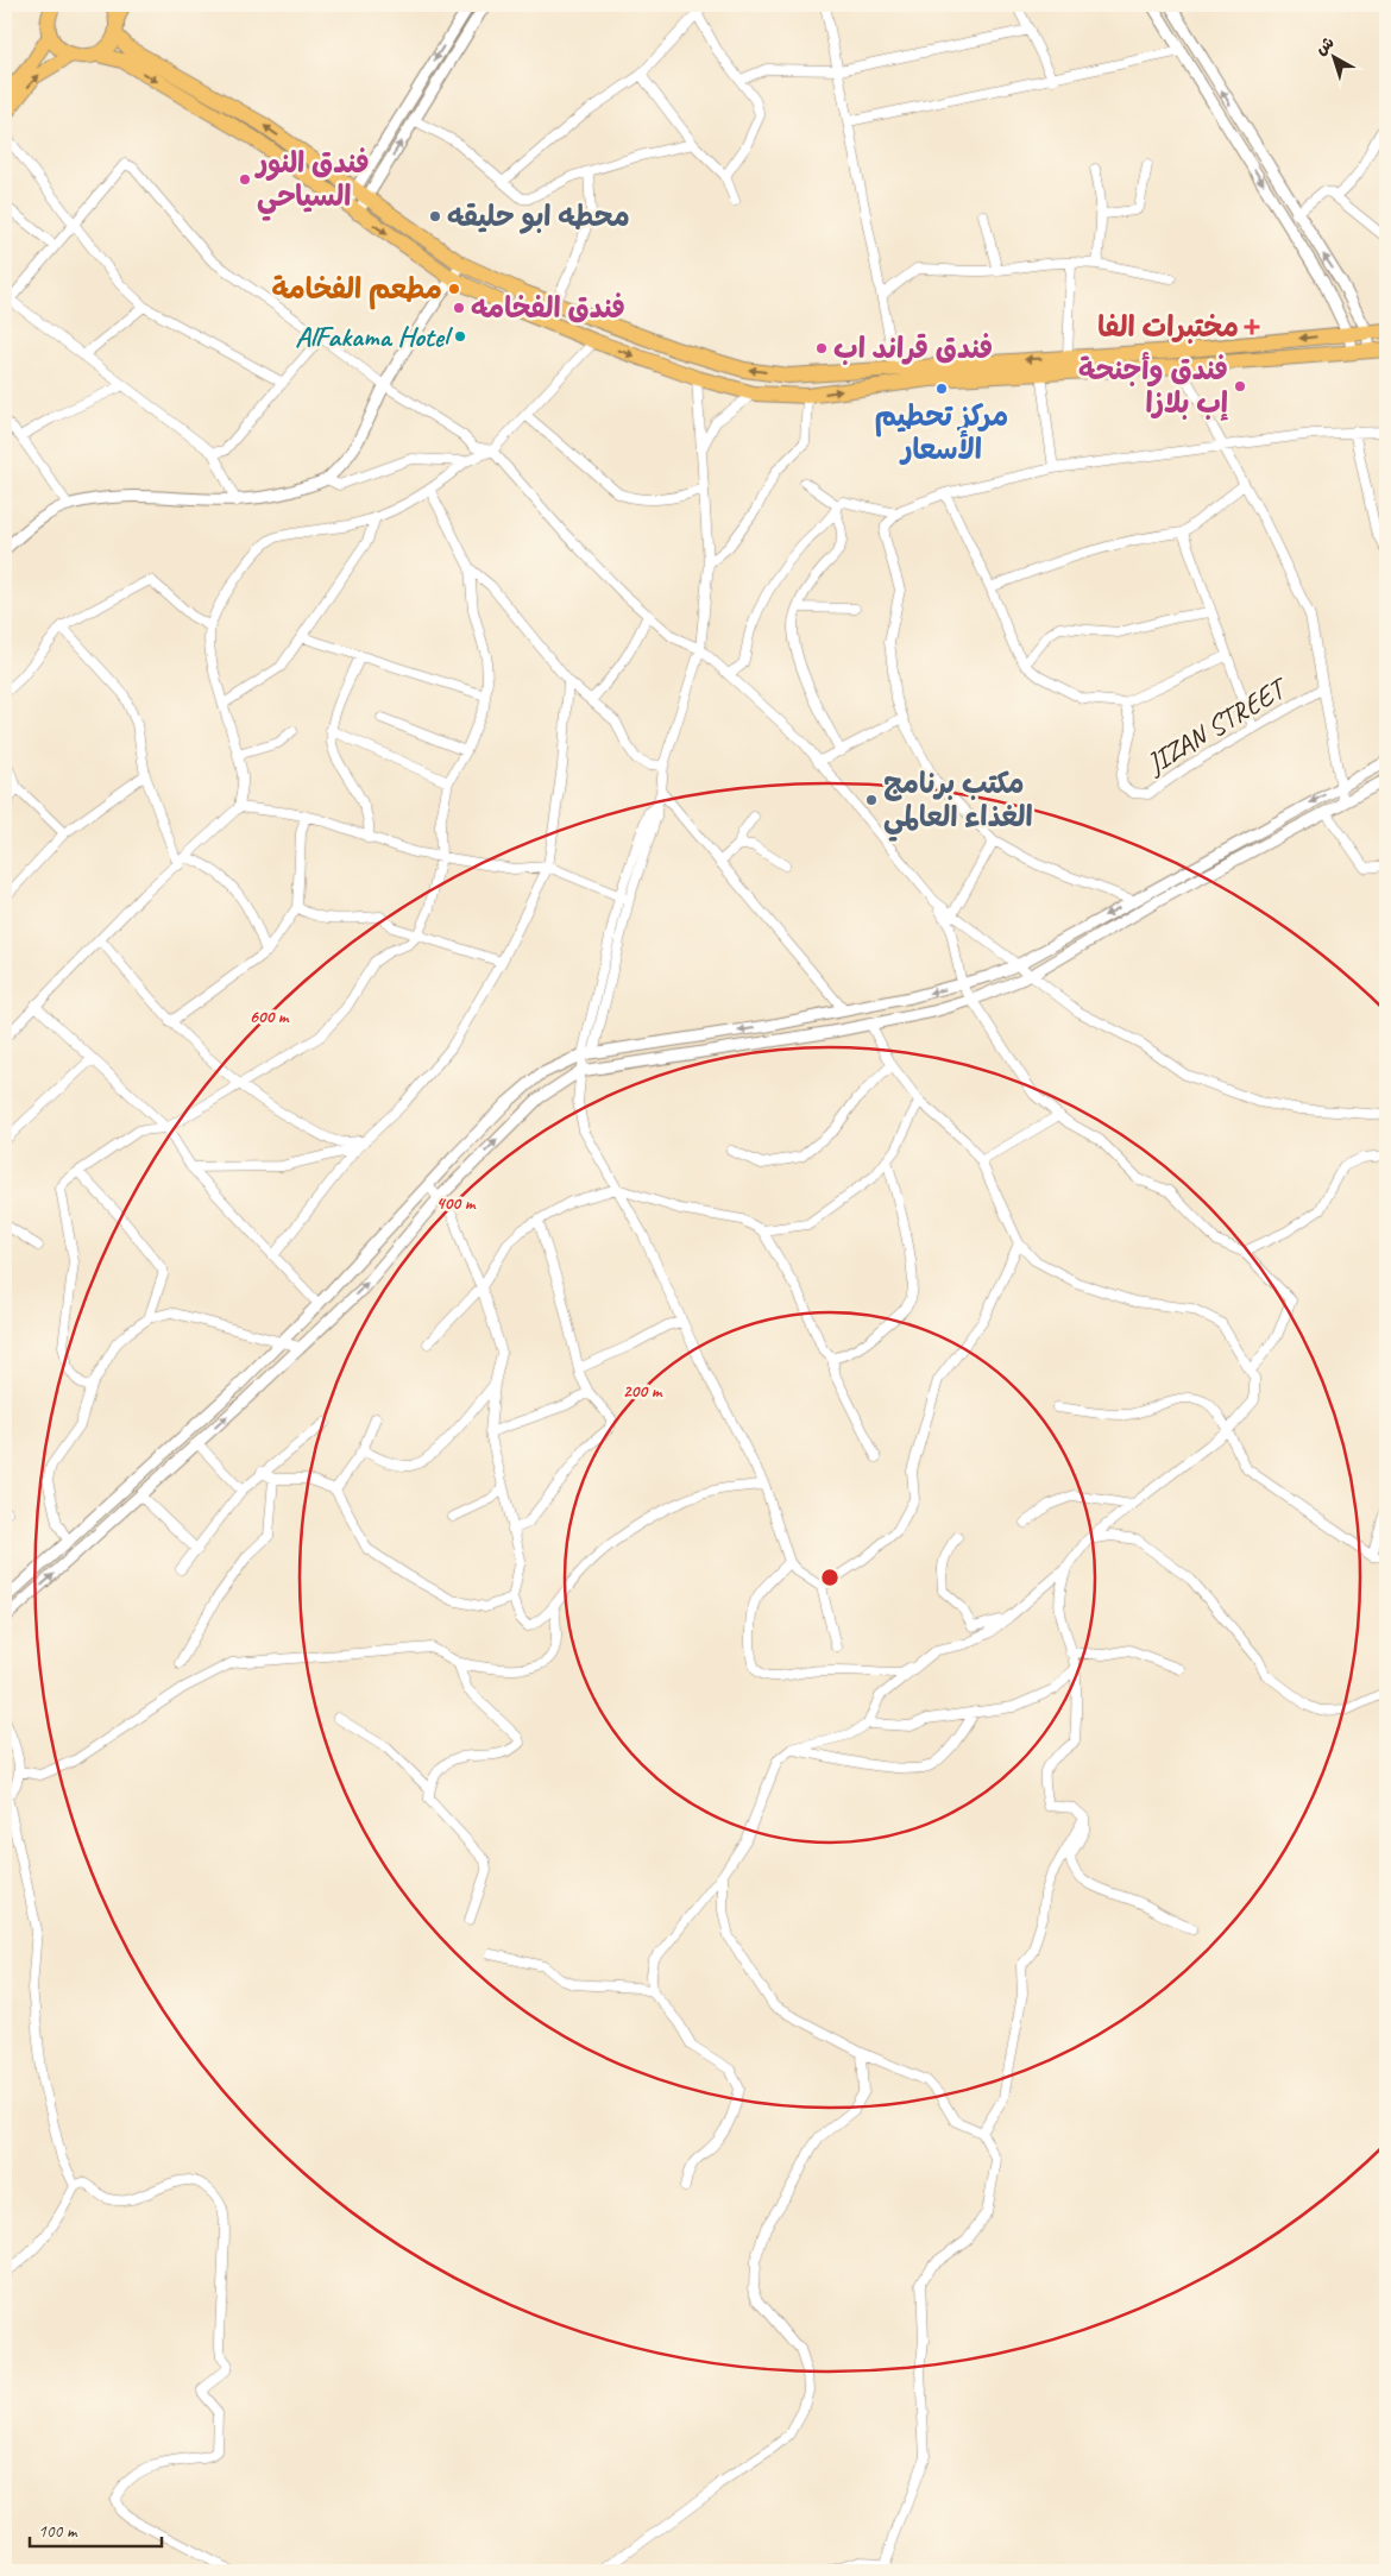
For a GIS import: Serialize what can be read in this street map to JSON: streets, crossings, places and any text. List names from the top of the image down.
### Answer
{
  "streets": {
    "street": ["JIZAN STREET"]
  },
  "places": {
    "other": [
      "فندق النور السياحي",
      "محطه ابو حليقه",
      "مطعم الفخامة",
      "فندق الفخامه",
      "AlFakama Hotel",
      "فندق قراند اب",
      "فندق وأجنحة إب بلازا",
      "مركز تحطيم الأسعار",
      "مكتب برنامج الغذاء العالمي"
    ],
    "health": ["مختبرات الفا"]
  },
  "scale_bar": "100 m",
  "north": "top left",
  "rings": ["600 m", "400 m", "200 m"]
}
